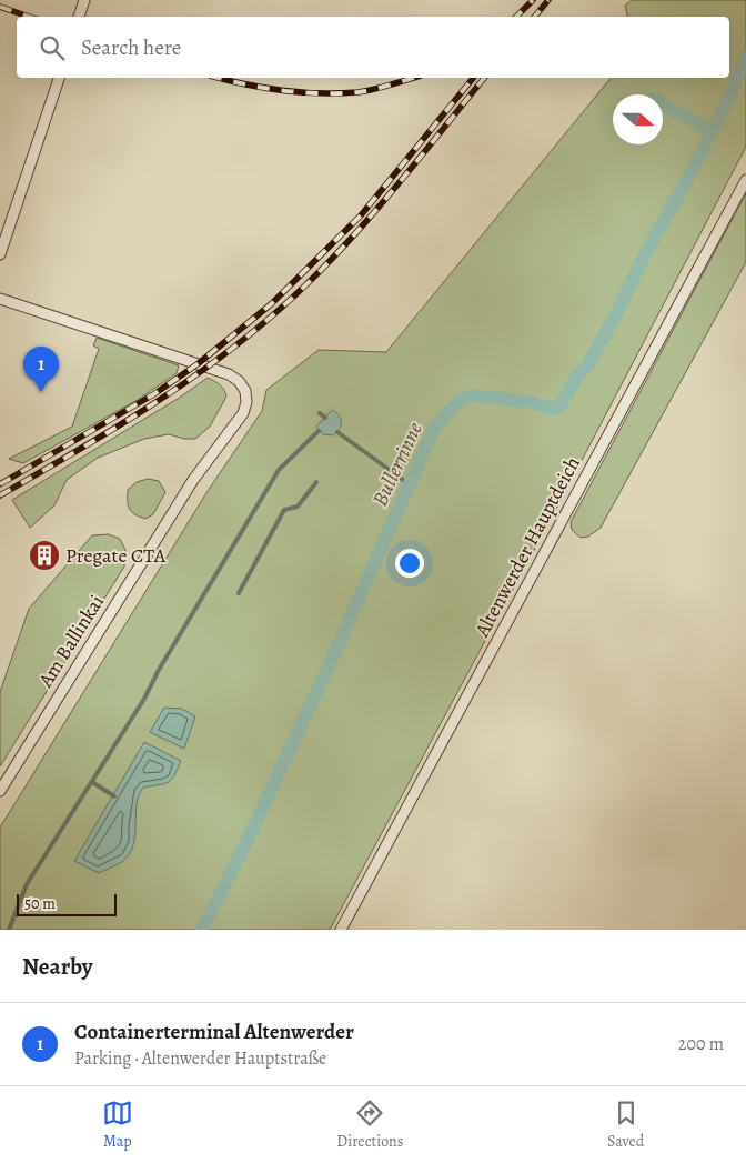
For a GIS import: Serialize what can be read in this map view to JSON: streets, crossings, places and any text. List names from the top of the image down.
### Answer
{
  "streets": {
    "street": ["Altenwerder Hauptdeich", "Am Ballinkai"]
  },
  "water": ["Bullerrinne"],
  "places": {
    "building": ["Pregate CTA"]
  },
  "scale_bar": "50 m",
  "north": "right",
  "page": {
    "search": "Search here",
    "pins": "1",
    "scale": "50 m",
    "heading": "Nearby",
    "list": [
      {
        "mark": "1",
        "name": "Containerterminal Altenwerder",
        "note": "Parking · Altenwerder Hauptstraße",
        "value": "200 m"
      }
    ],
    "nav": ["Map", "Directions", "Saved"]
  }
}
